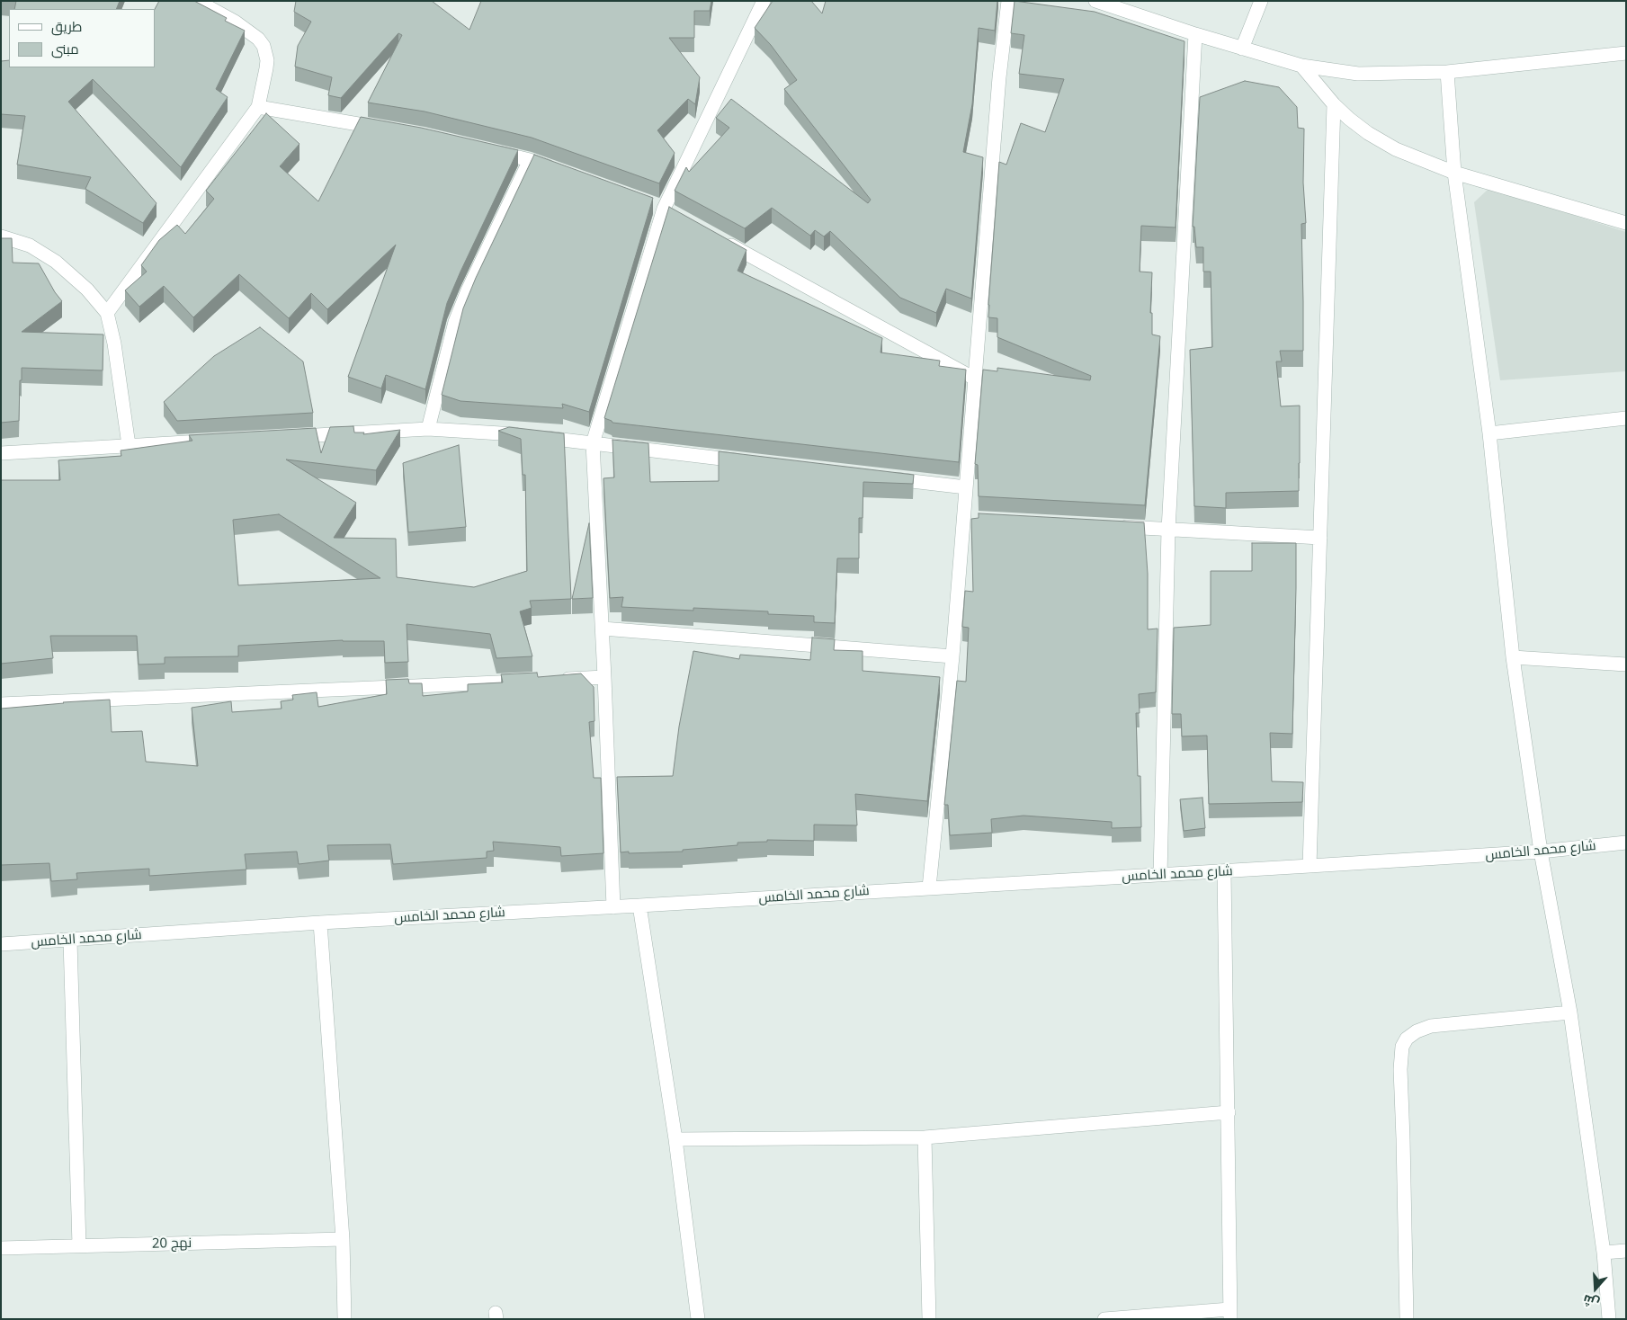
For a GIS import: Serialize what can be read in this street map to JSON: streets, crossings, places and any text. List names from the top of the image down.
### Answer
{
  "streets": {
    "street": ["شارع محمد الخامس", "نهج 20"]
  },
  "legend": ["طريق", "مبنى"],
  "north": "bottom"
}
